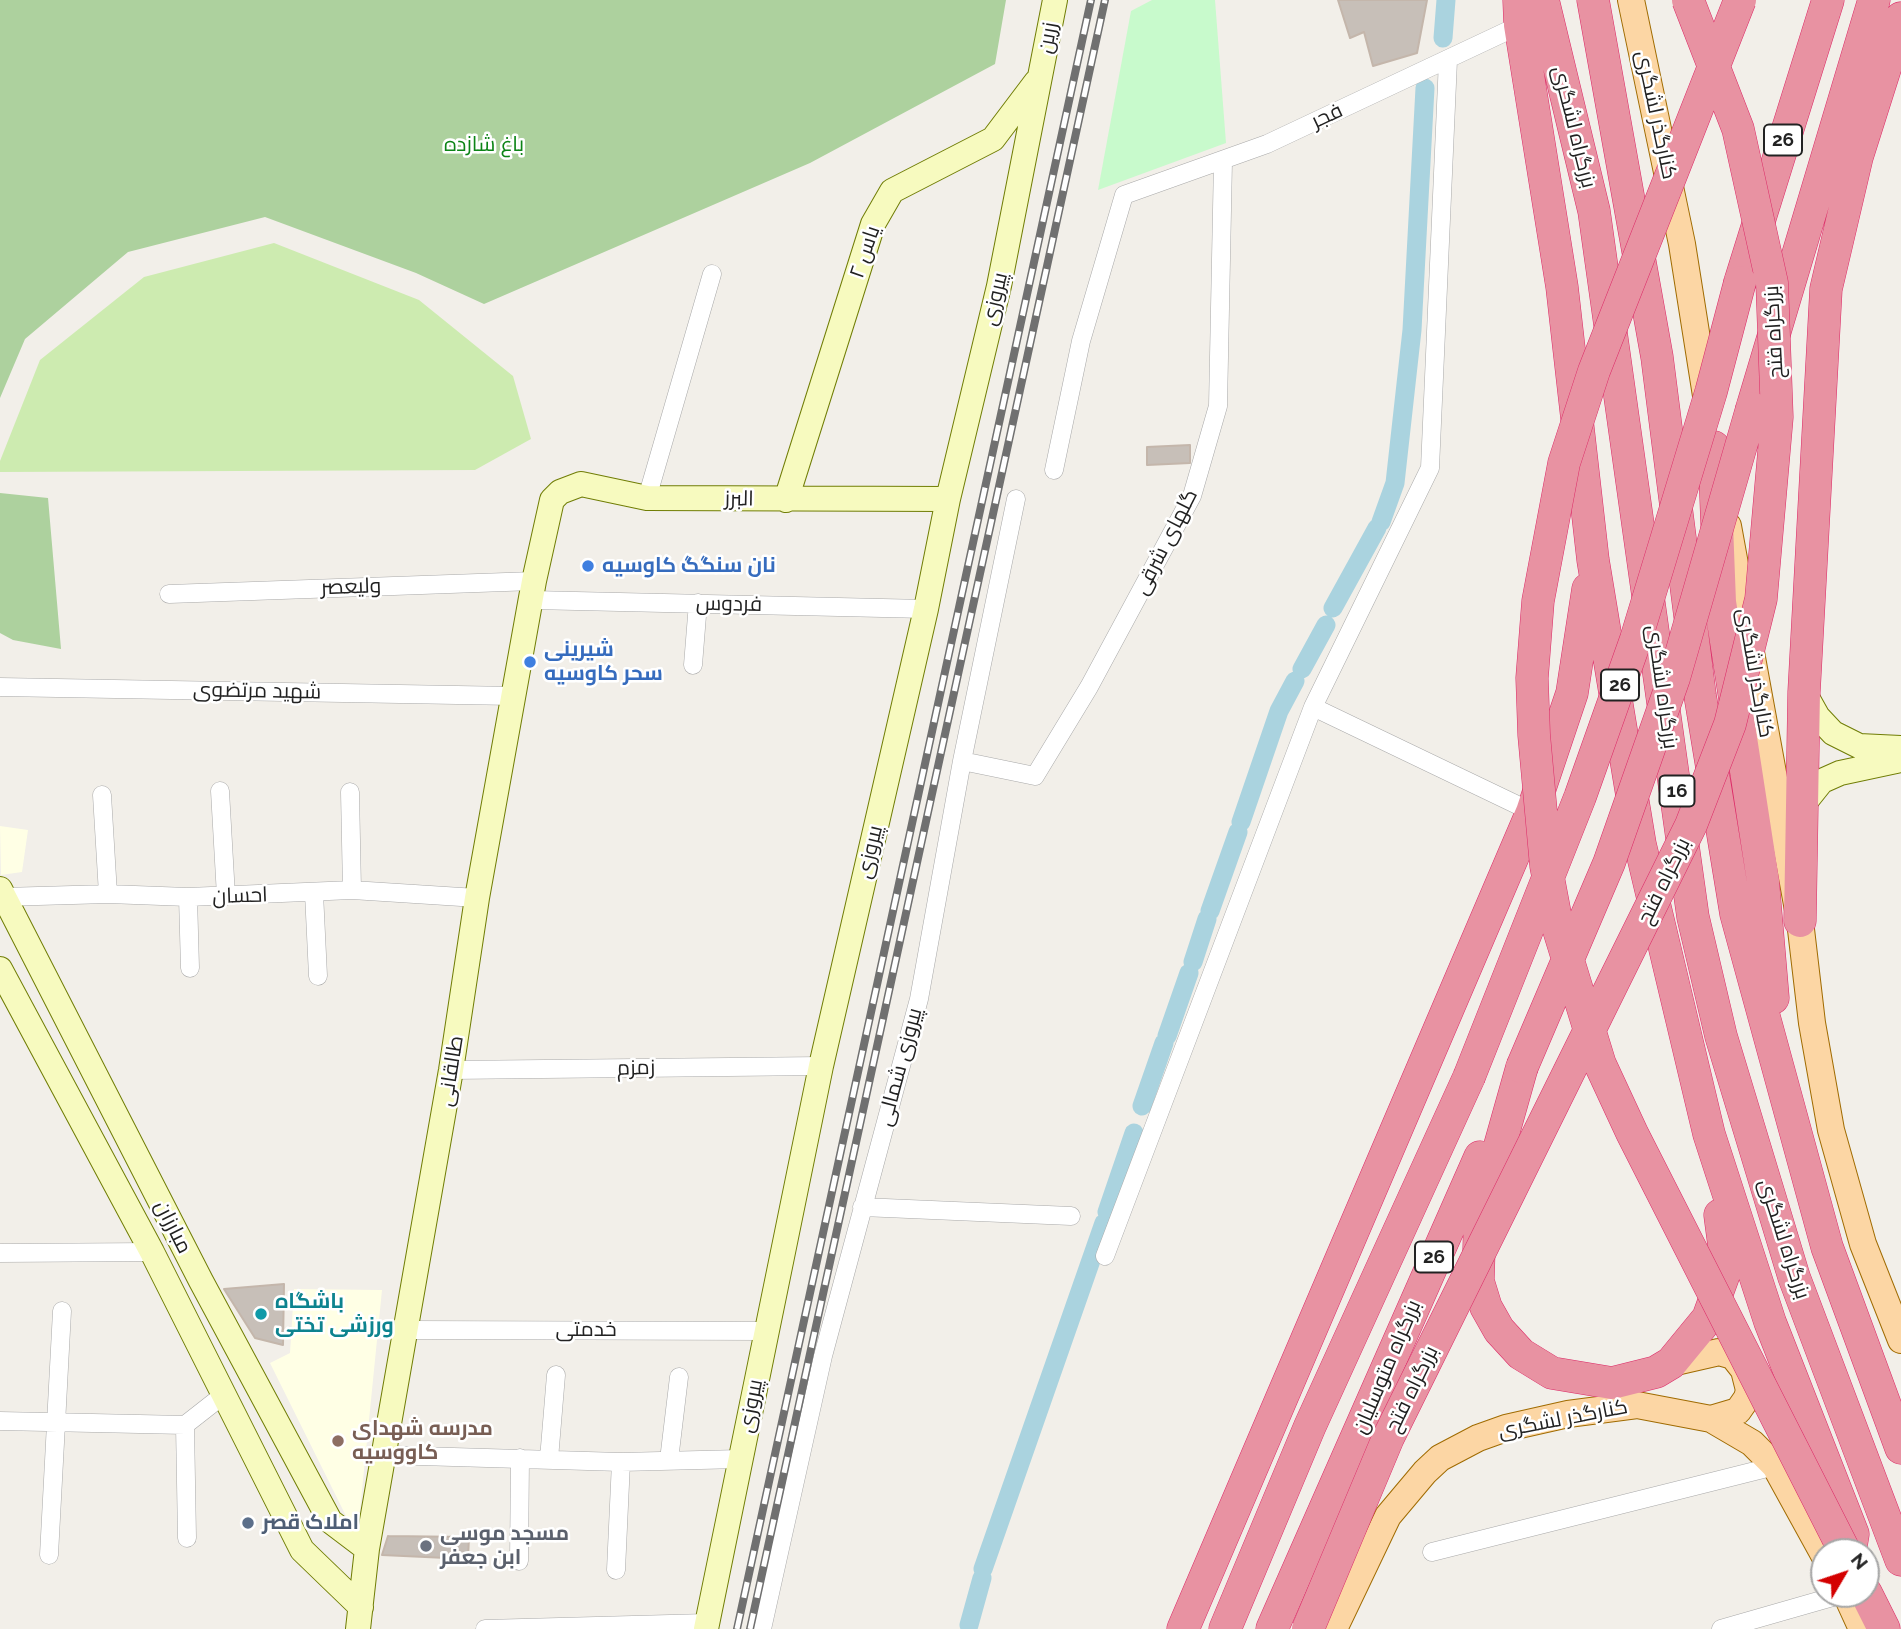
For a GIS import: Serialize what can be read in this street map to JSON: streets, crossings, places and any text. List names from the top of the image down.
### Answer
{
  "streets": {
    "highway": [
      "بزرگراه لشگری",
      "26",
      "بزرگراه فتح",
      "16",
      "بزرگراه متوسلیان"
    ],
    "main road": ["کنارگذر لشگری"],
    "street": [
      "زرین",
      "فجر",
      "یاس ۲",
      "پیروزی",
      "البرز",
      "گلهای شرقی",
      "ولیعصر",
      "فردوس",
      "شهید مرتضوی",
      "احسان",
      "پیروزی شمالی",
      "زمزم",
      "طالقانی",
      "مبارزان",
      "خدمتی"
    ]
  },
  "crossings": [
    ["زرین", "یاس ۲"],
    ["زرین", "پیروزی"],
    ["فجر", "گلهای شرقی"],
    ["26", "بزرگراه متوسلیان"],
    ["یاس ۲", "پیروزی"],
    ["یاس ۲", "البرز"],
    ["پیروزی", "البرز"],
    ["پیروزی", "فردوس"],
    ["پیروزی", "زمزم"],
    ["پیروزی", "خدمتی"],
    ["البرز", "طالقانی"],
    ["گلهای شرقی", "پیروزی شمالی"],
    ["ولیعصر", "فردوس"],
    ["ولیعصر", "طالقانی"],
    ["فردوس", "طالقانی"],
    ["شهید مرتضوی", "طالقانی"],
    ["احسان", "طالقانی"],
    ["احسان", "مبارزان"],
    ["زمزم", "طالقانی"],
    ["طالقانی", "مبارزان"],
    ["طالقانی", "خدمتی"]
  ],
  "parks": ["باغ شازده"],
  "places": [
    "نان سنگگ کاوسیه",
    "شیرینی سحر کاوسیه",
    "باشگاه ورزشی تختی",
    "مدرسه شهدای کاووسیه",
    "املاک قصر",
    "مسجد موسی ابن جعفر"
  ],
  "north": "top right"
}
